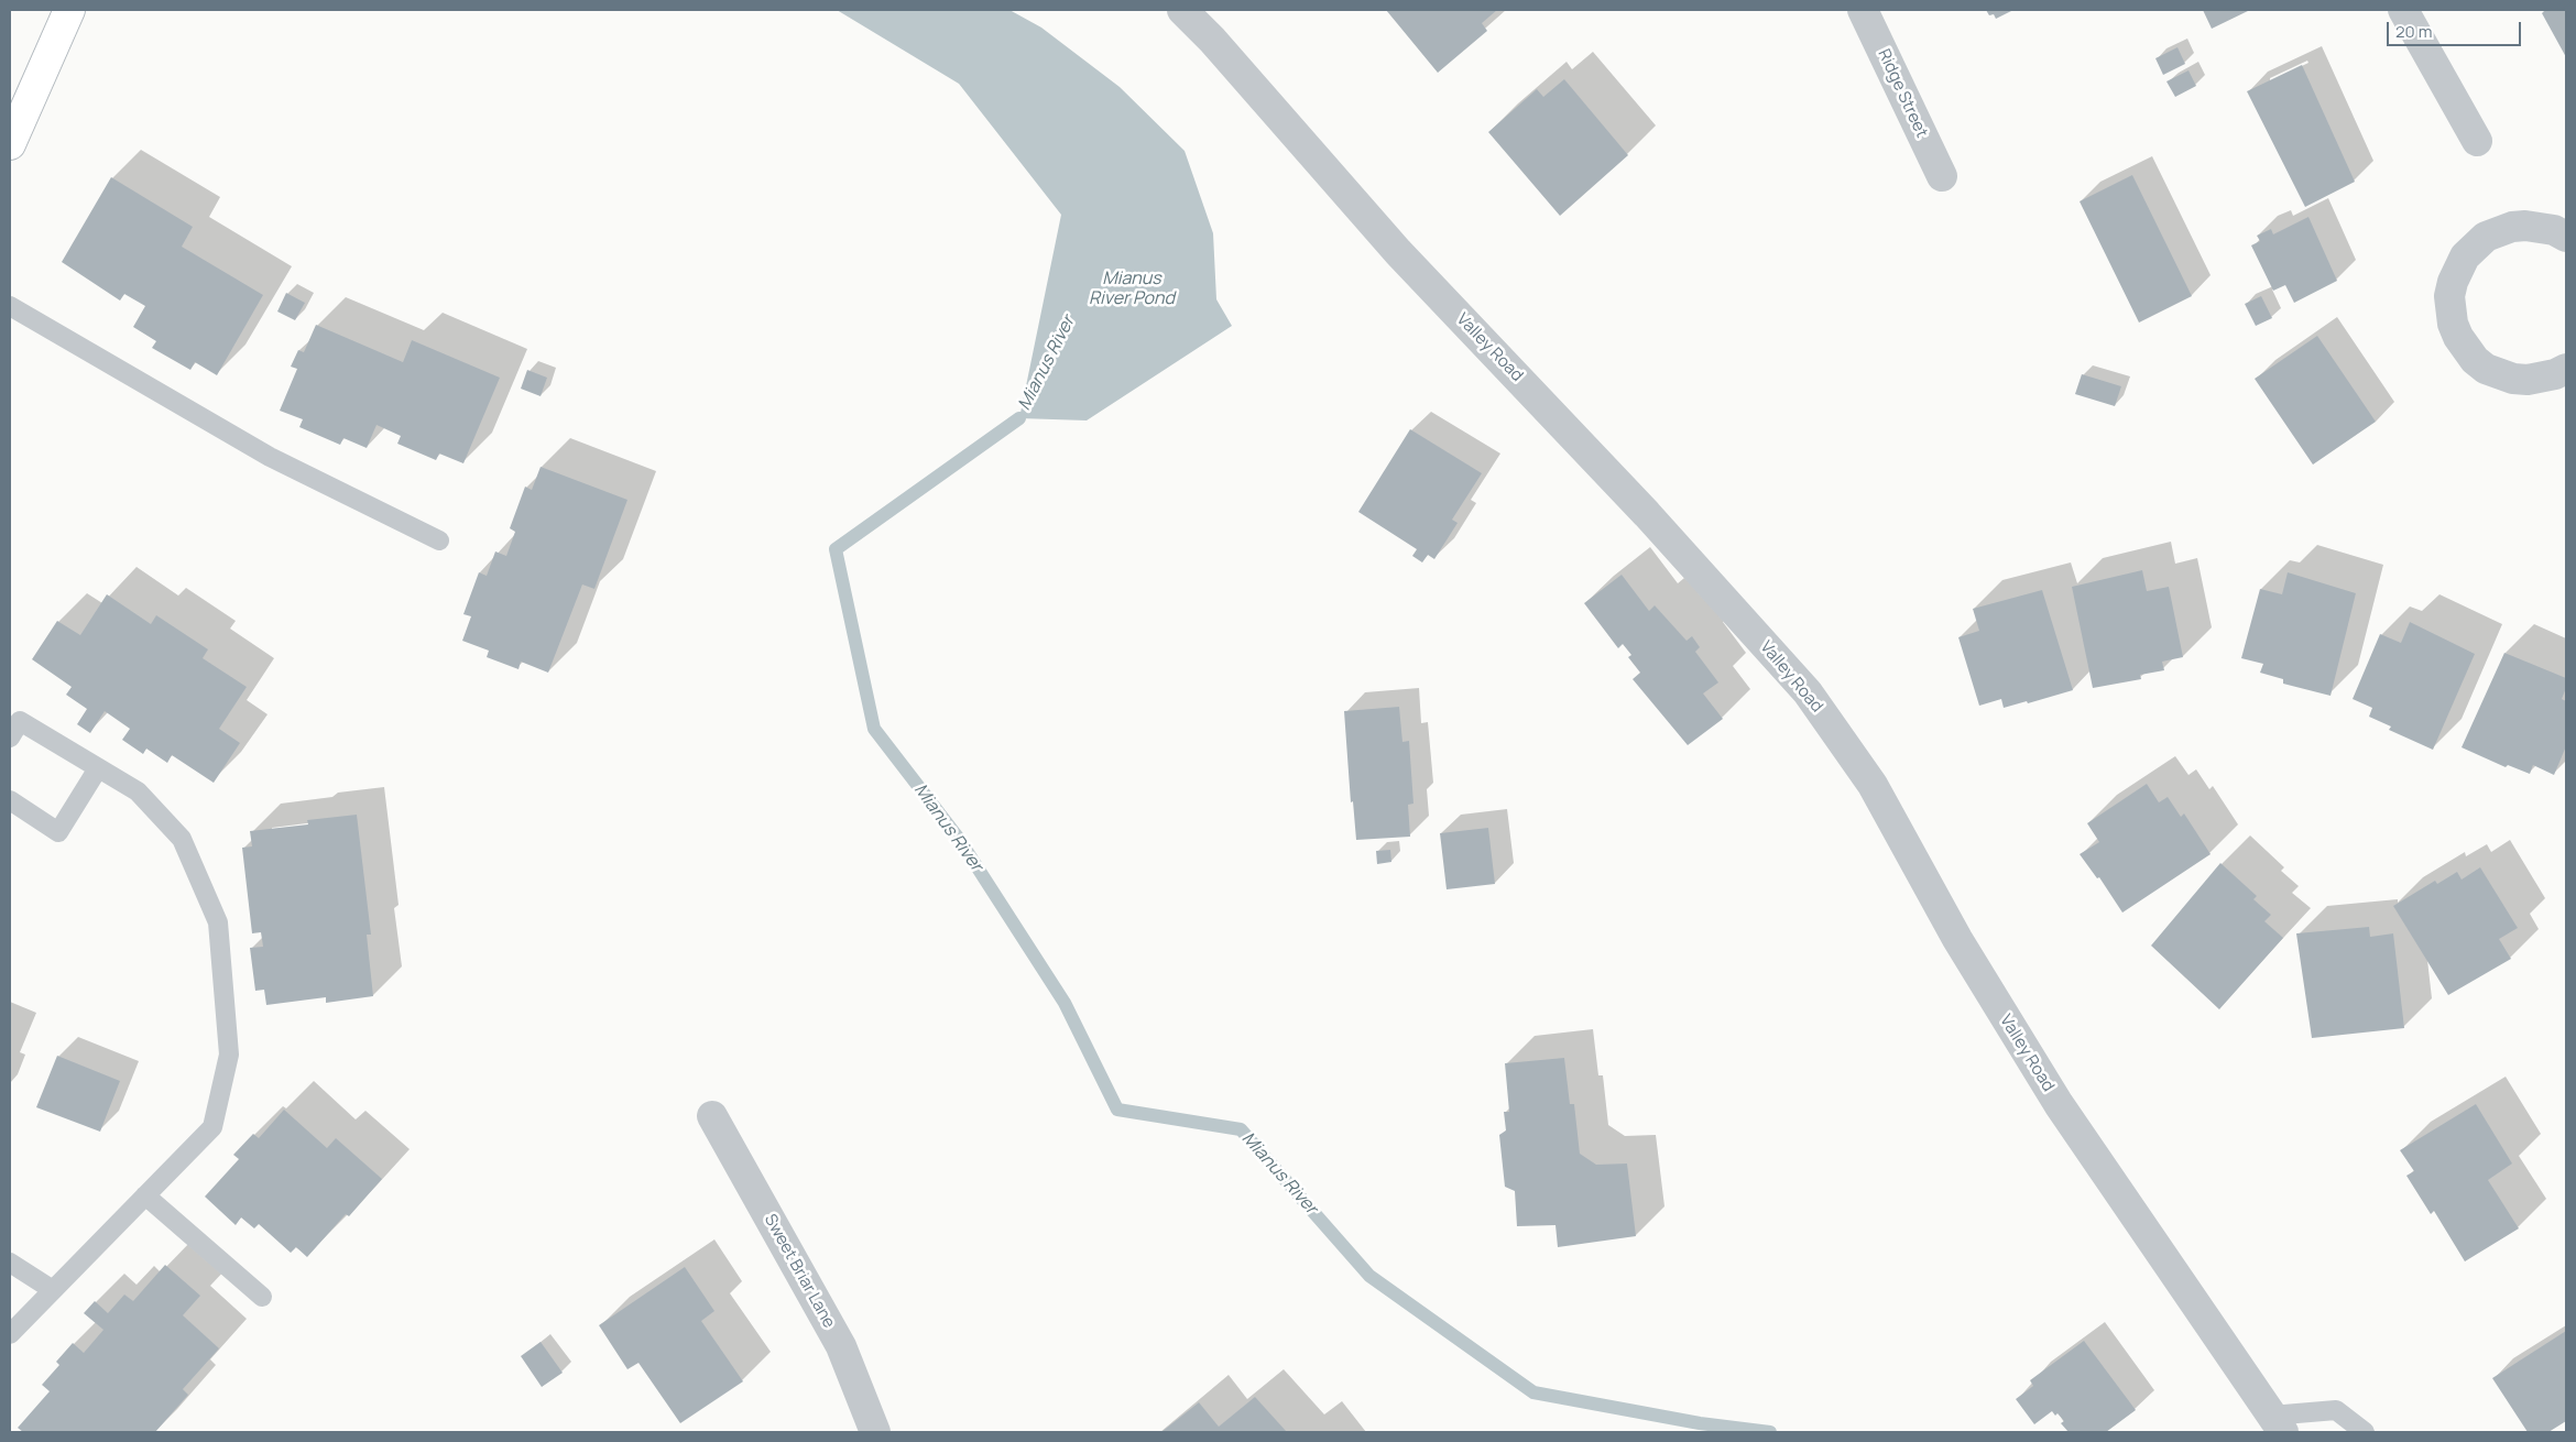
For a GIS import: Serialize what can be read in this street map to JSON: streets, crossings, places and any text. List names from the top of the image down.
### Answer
{
  "streets": {
    "street": ["Ridge Street", "Valley Road", "Sweet Briar Lane"]
  },
  "water": ["Mianus River Pond", "Mianus River"],
  "scale_bar": "20 m"
}
